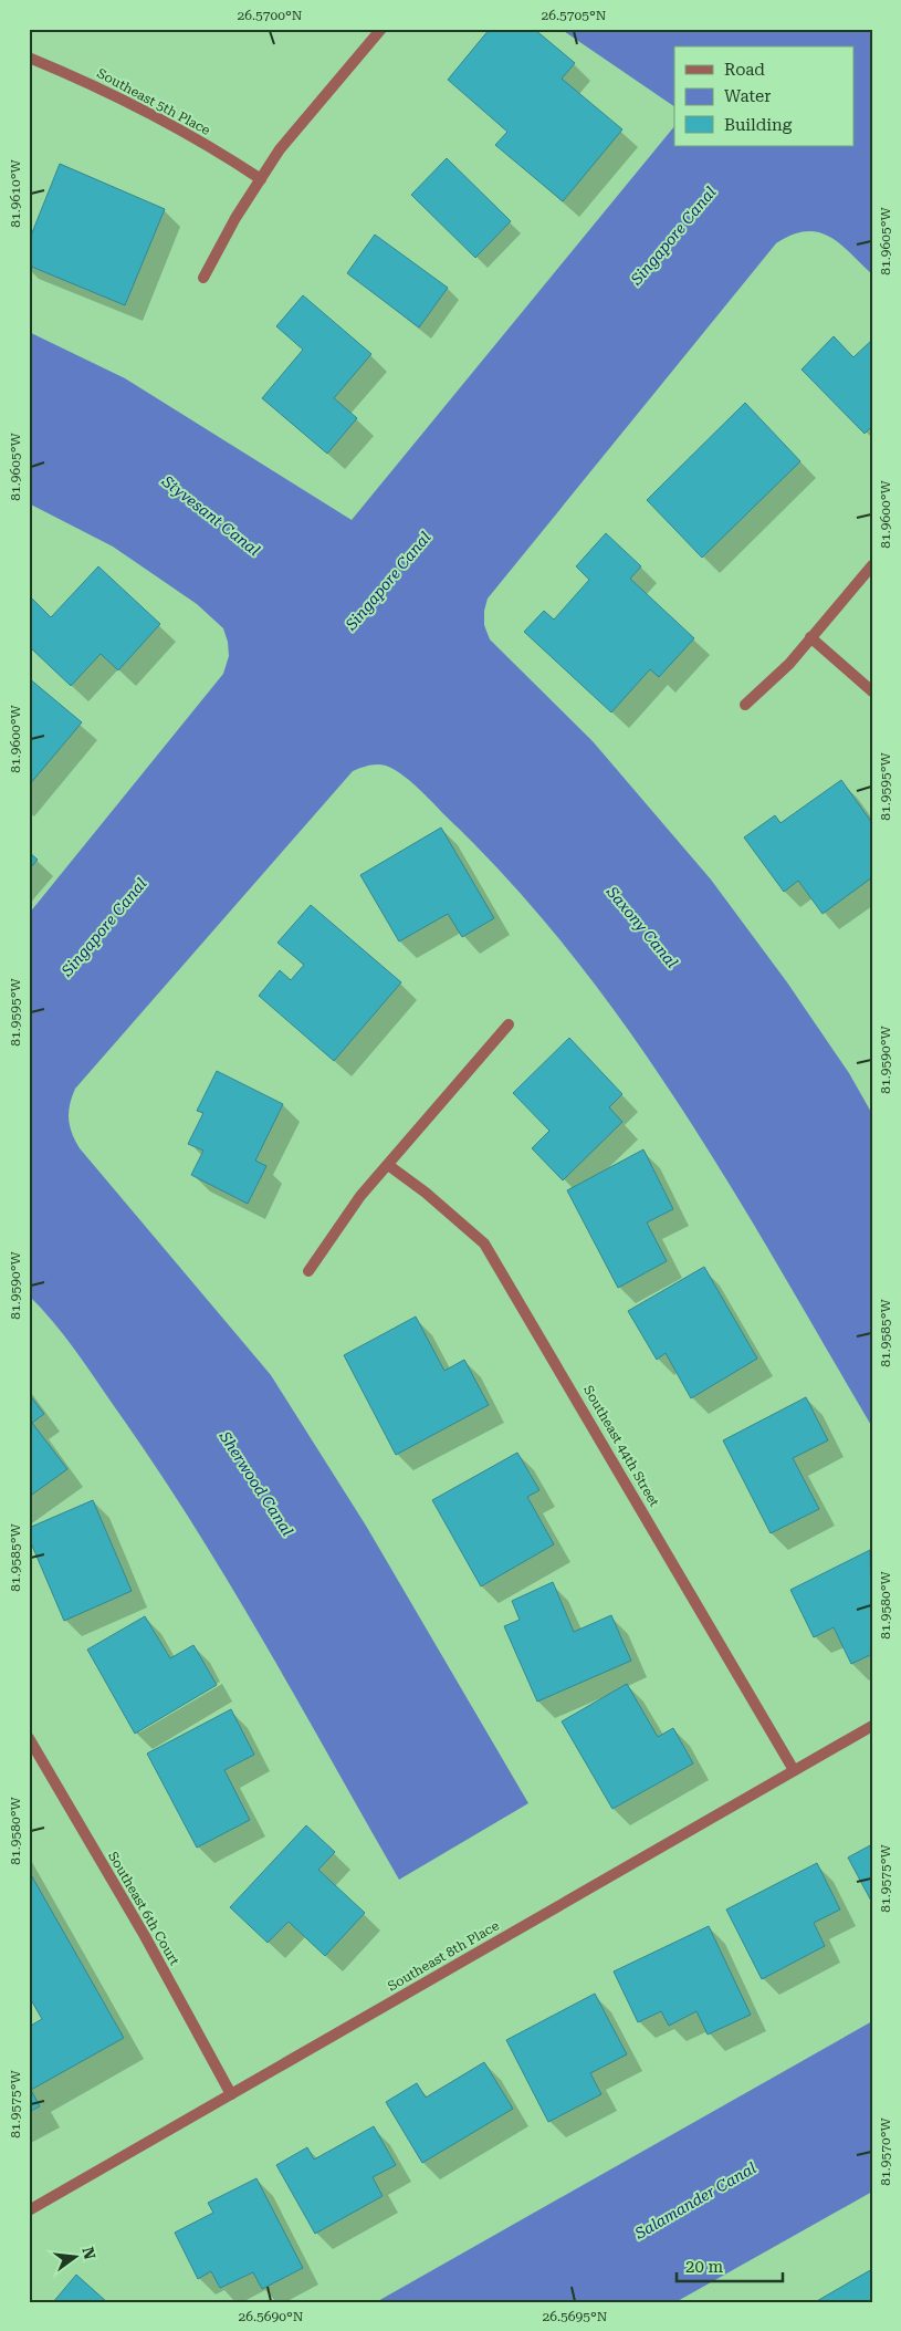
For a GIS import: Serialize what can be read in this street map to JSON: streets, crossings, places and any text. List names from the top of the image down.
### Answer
{
  "streets": {
    "street": [
      "Southeast 5th Place",
      "Southeast 44th Street",
      "Southeast 6th Court",
      "Southeast 8th Place"
    ]
  },
  "crossings": [
    ["Southeast 44th Street", "Southeast 8th Place"],
    ["Southeast 6th Court", "Southeast 8th Place"]
  ],
  "water": [
    "Singapore Canal",
    "Styvesant Canal",
    "Saxony Canal",
    "Sherwood Canal",
    "Salamander Canal"
  ],
  "legend": ["Road", "Water", "Building"],
  "scale_bar": "20 m",
  "north": "right",
  "coordinates": [
    "26.5700°N",
    "26.5705°N",
    "81.9610°W",
    "81.9605°W",
    "81.9600°W",
    "81.9595°W",
    "81.9590°W",
    "81.9585°W",
    "81.9580°W",
    "81.9575°W",
    "81.9570°W",
    "26.5690°N",
    "26.5695°N"
  ]
}
